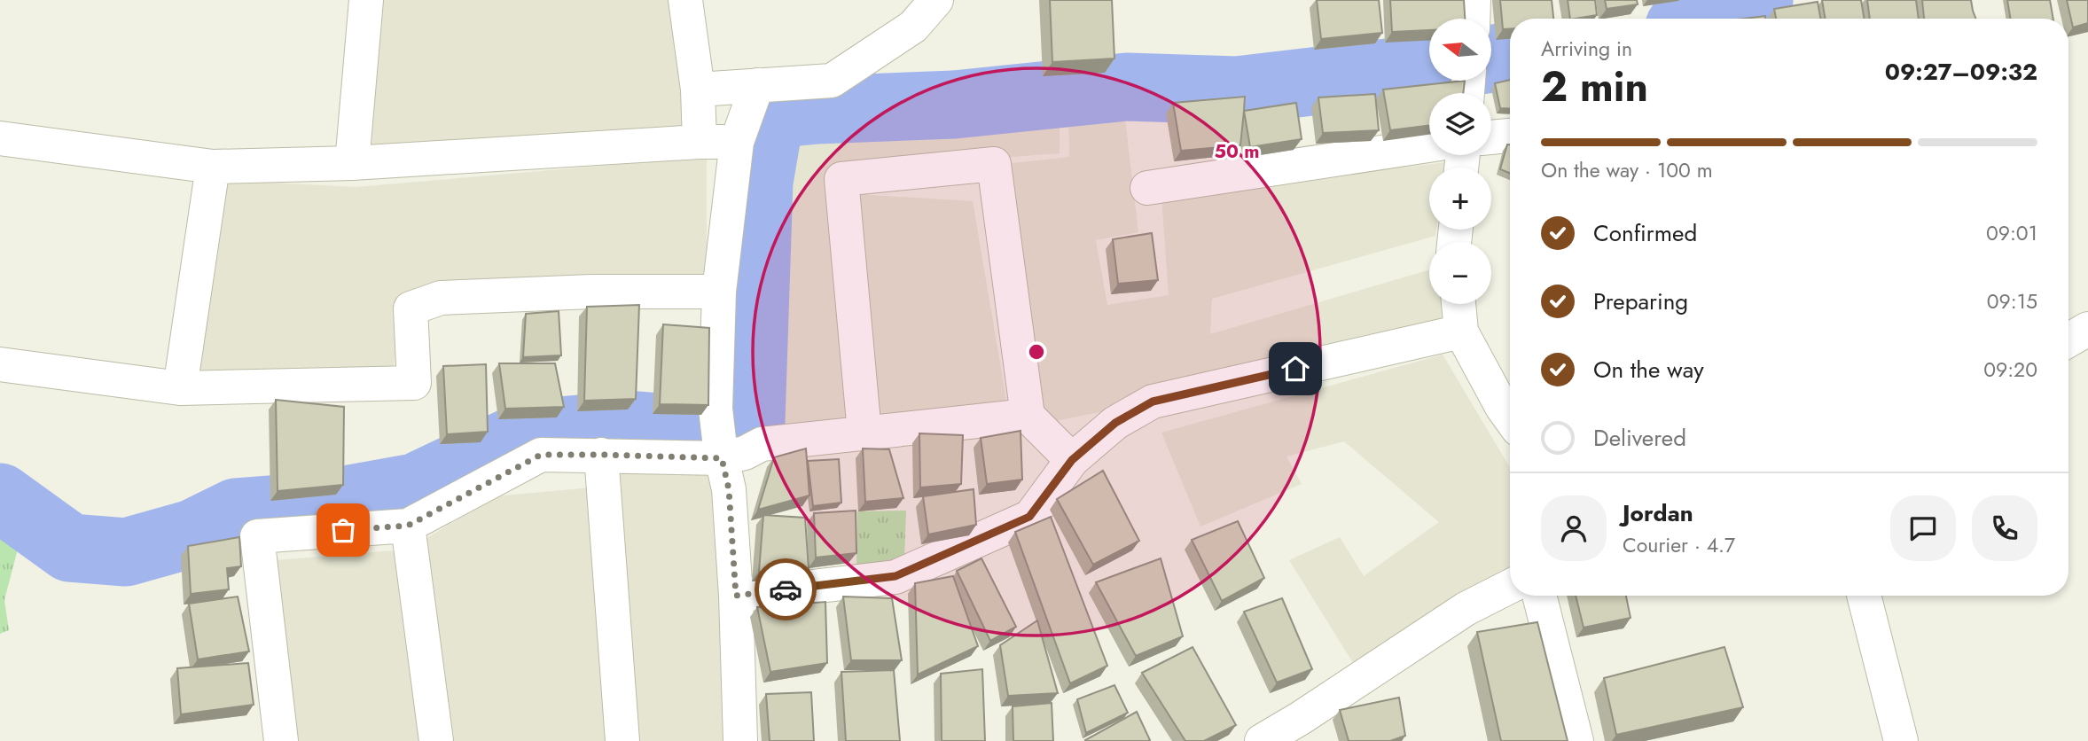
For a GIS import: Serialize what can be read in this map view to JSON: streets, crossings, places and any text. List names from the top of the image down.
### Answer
{
  "north": "left",
  "page": {
    "map_buttons": ["+", "−"],
    "heading": ["2 min", "Arriving in", "09:27–09:32"],
    "panel": ["Jordan", "Courier · 4.7"],
    "bar": "On the way · 100 m",
    "list": [
      ["Confirmed", "09:01"],
      ["Preparing", "09:15"],
      ["On the way", "09:20"],
      "Delivered"
    ]
  },
  "rings": ["50 m"]
}
